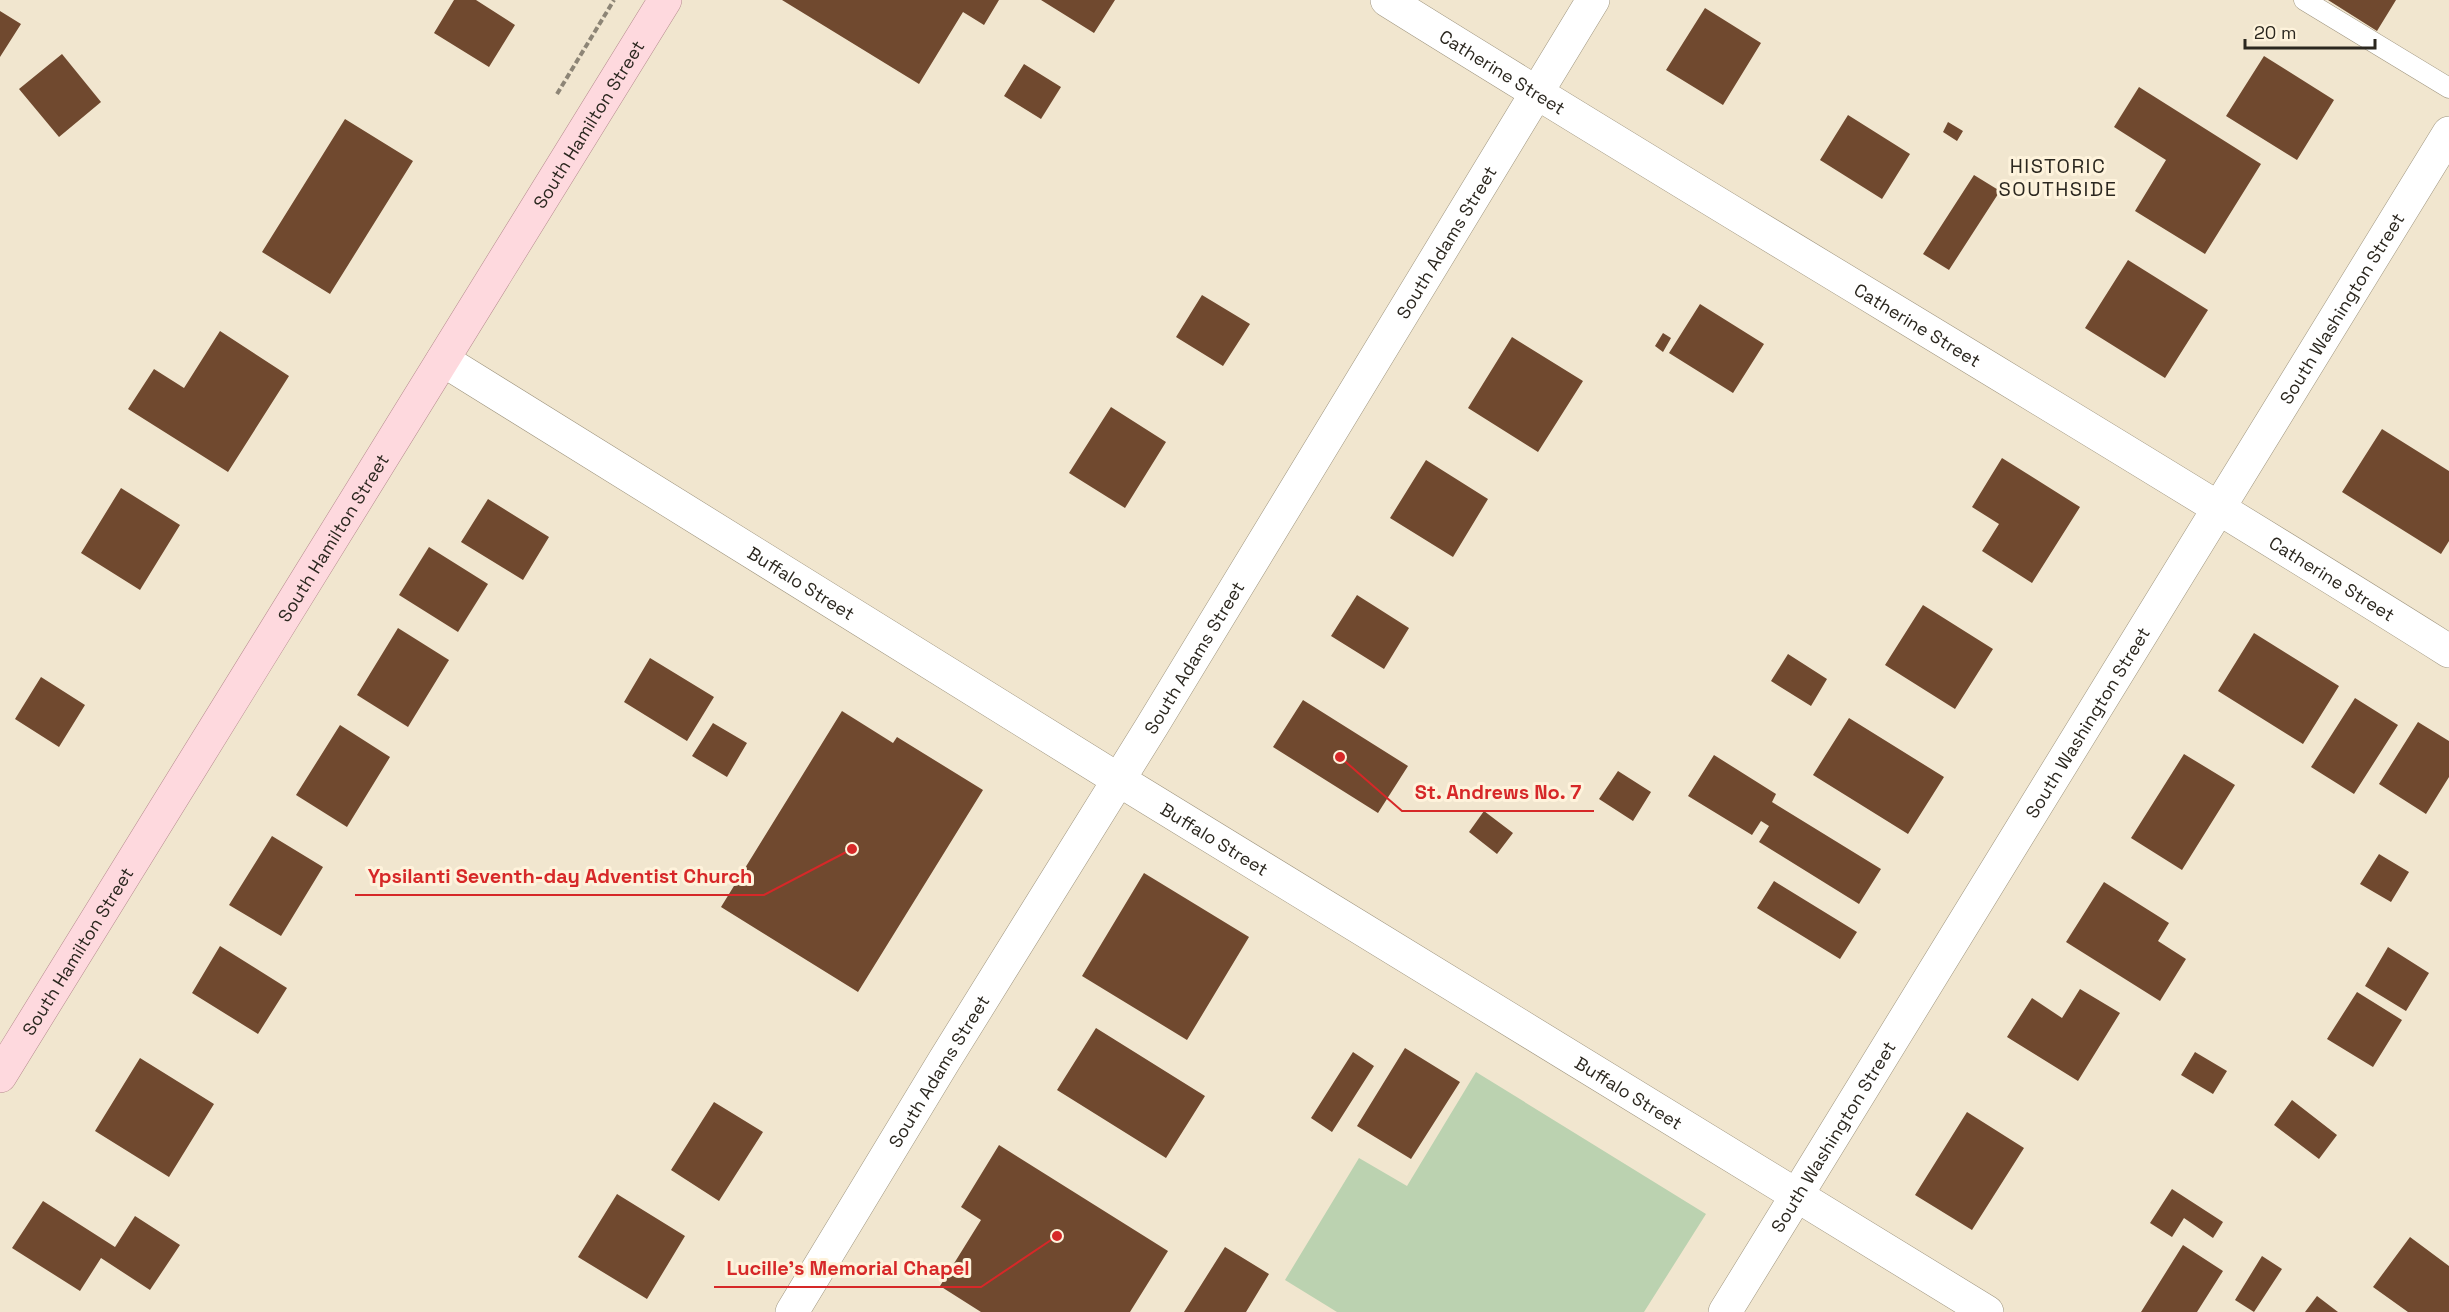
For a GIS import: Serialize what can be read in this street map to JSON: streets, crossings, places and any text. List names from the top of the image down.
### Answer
{
  "streets": {
    "main road": ["South Hamilton Street"],
    "street": [
      "Catherine Street",
      "South Adams Street",
      "South Washington Street",
      "Buffalo Street"
    ]
  },
  "crossings": [
    ["Catherine Street", "South Adams Street"],
    ["Catherine Street", "South Washington Street"],
    ["South Hamilton Street", "Buffalo Street"],
    ["South Adams Street", "Buffalo Street"],
    ["South Washington Street", "Buffalo Street"]
  ],
  "districts": ["HISTORIC SOUTHSIDE"],
  "places": ["St. Andrews No. 7", "Ypsilanti Seventh-day Adventist Church", "Lucille's Memorial Chapel"],
  "scale_bar": "20 m"
}
